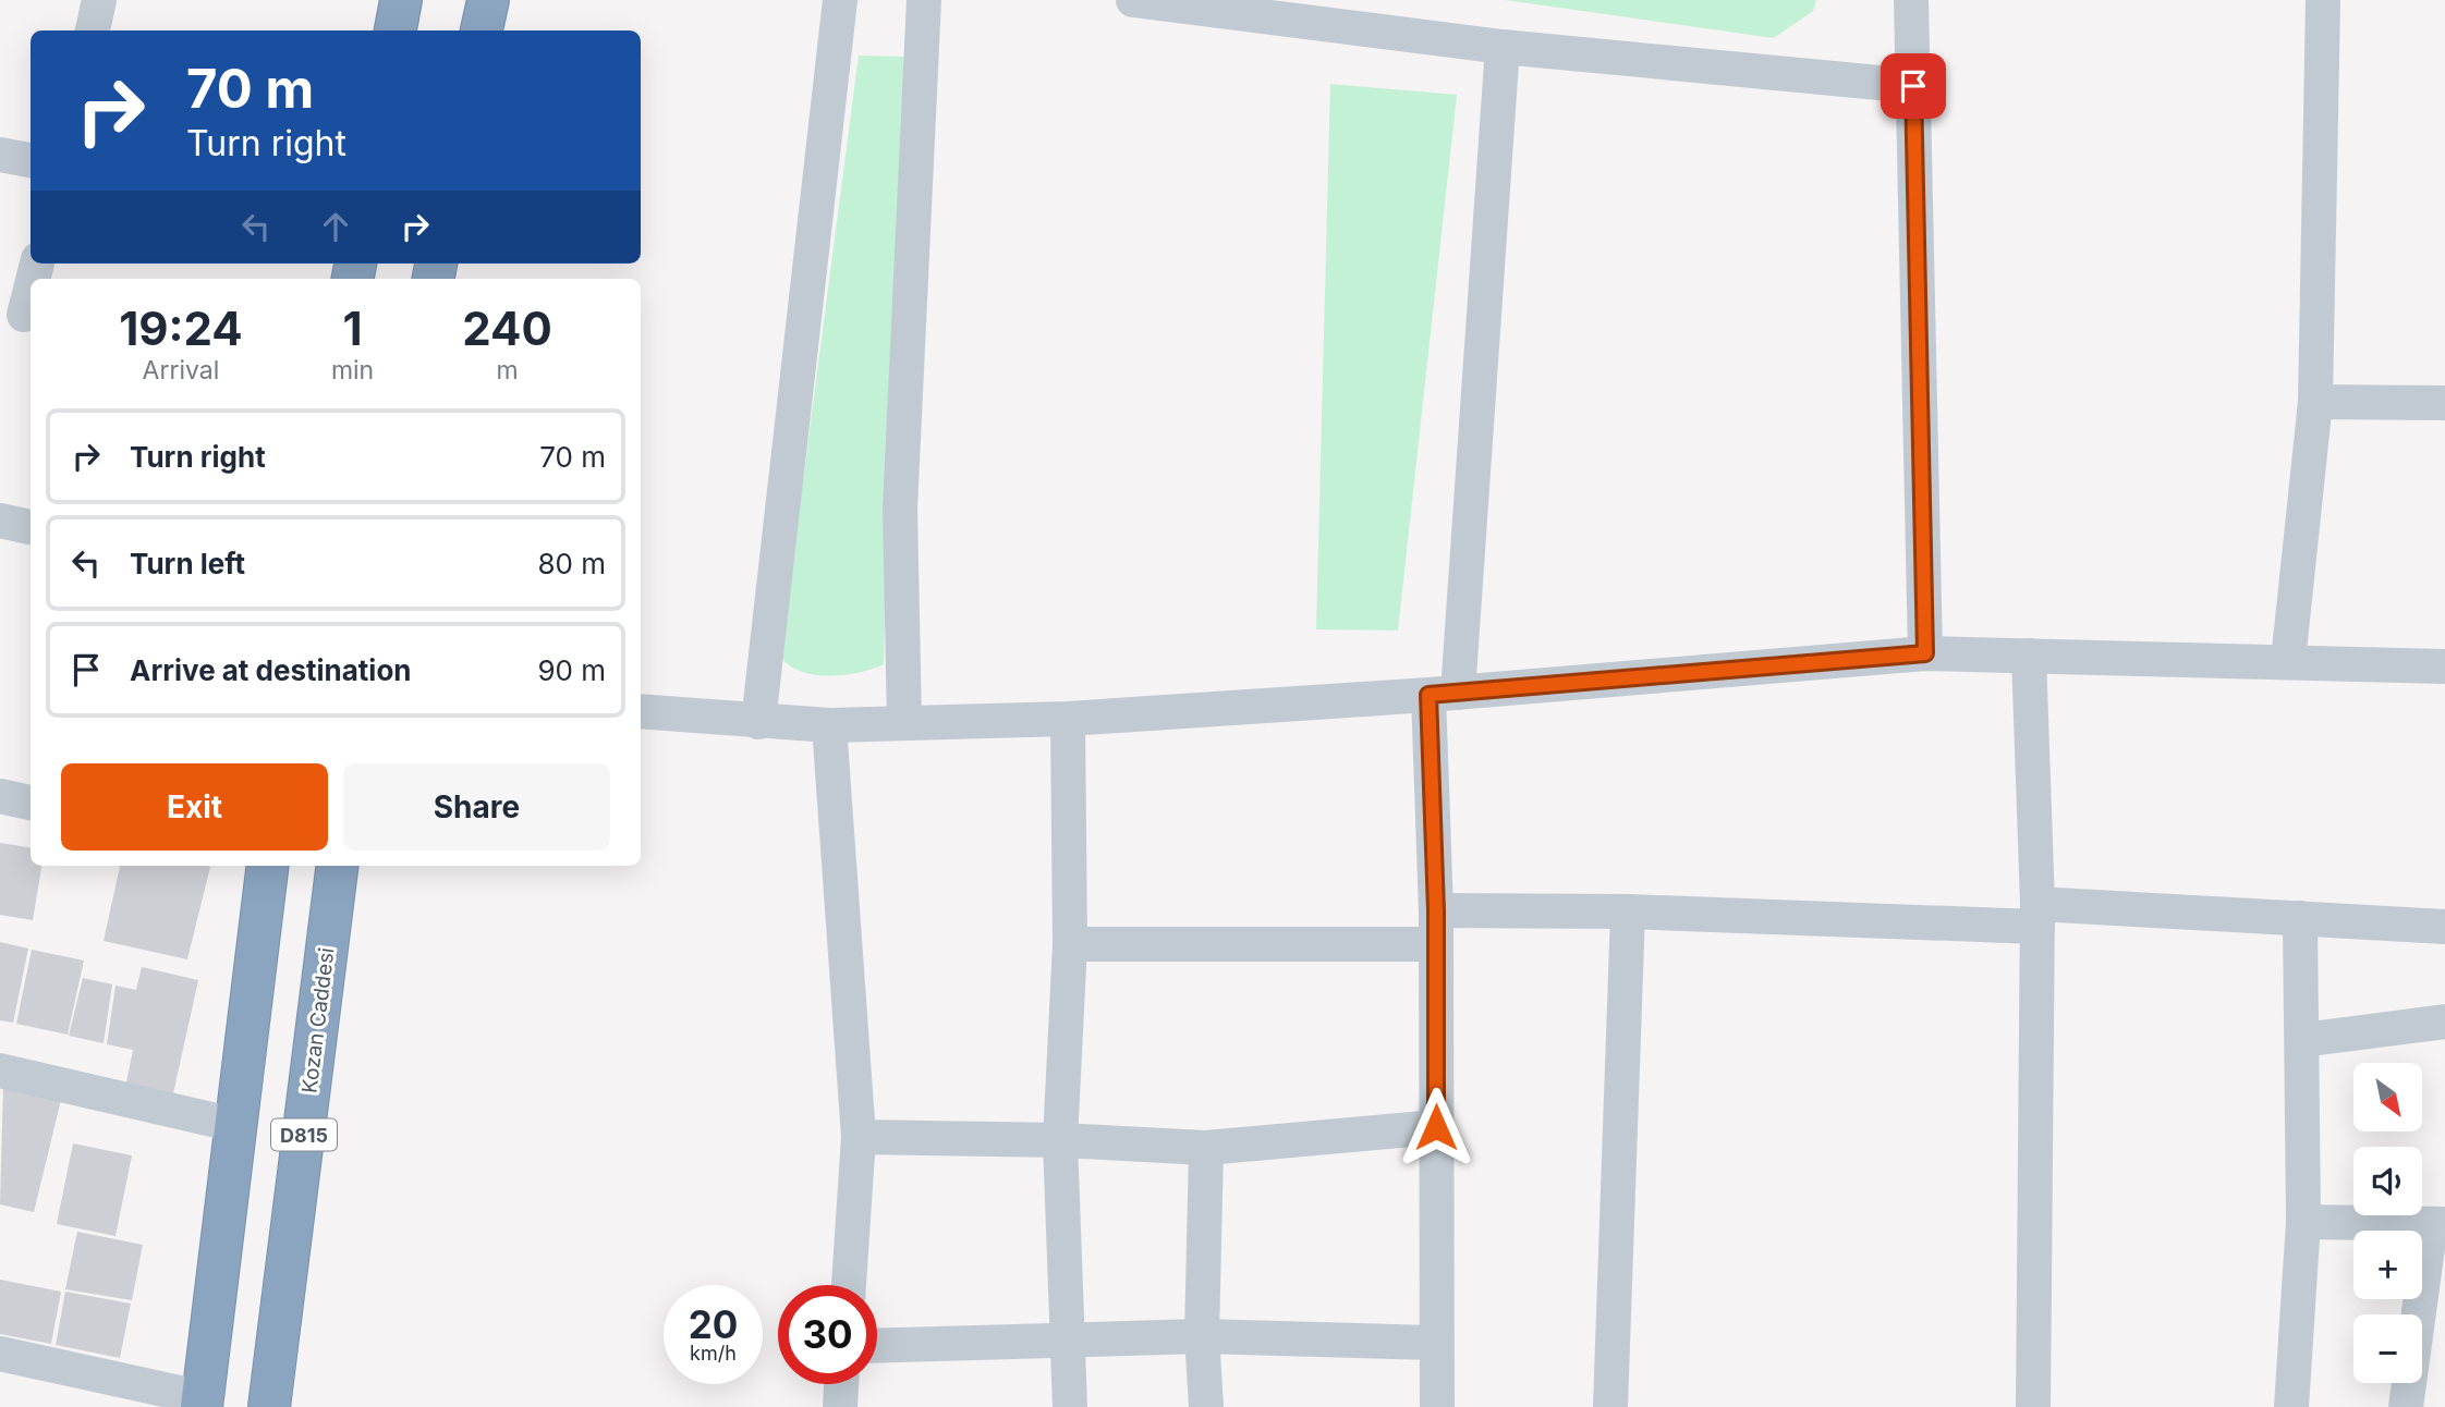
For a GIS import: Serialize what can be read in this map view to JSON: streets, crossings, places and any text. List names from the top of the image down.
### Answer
{
  "streets": {
    "highway": ["Kozan Caddesi", "D815"]
  },
  "north": "bottom right",
  "page": {
    "turn": ["70 m", "Turn right"],
    "eta": [
      "19:24",
      "Arrival",
      "1",
      "min",
      "240",
      "m"
    ],
    "list": [
      {
        "name": "Turn right",
        "value": "70 m"
      },
      {
        "name": "Turn left",
        "value": "80 m"
      },
      {
        "name": "Arrive at destination",
        "value": "90 m"
      }
    ],
    "buttons": ["Exit", "Share"],
    "map_buttons": ["+", "−"],
    "speed": "20 km/h",
    "limit": "30"
  }
}
